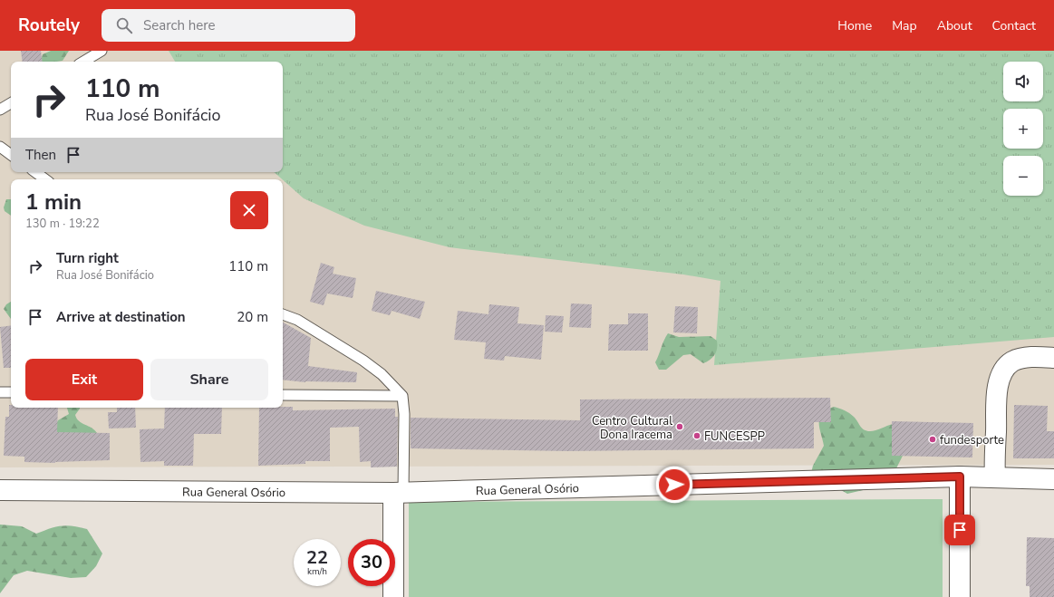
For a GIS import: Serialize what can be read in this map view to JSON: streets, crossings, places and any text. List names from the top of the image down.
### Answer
{
  "streets": {
    "street": ["Rua General Osório"]
  },
  "places": ["Centro Cultural Dona Iracema", "FUNCESPP", "fundesporte"],
  "page": {
    "header": "Routely",
    "search": "Search here",
    "nav": [
      "Home",
      "Map",
      "About",
      "Contact"
    ],
    "map_buttons": ["+", "−"],
    "turn": ["110 m", "Rua José Bonifácio"],
    "then": "Then",
    "heading": ["1 min", "130 m · 19:22"],
    "list": [
      {
        "name": "Turn right",
        "note": "Rua José Bonifácio",
        "value": "110 m"
      },
      {
        "name": "Arrive at destination",
        "value": "20 m"
      }
    ],
    "buttons": ["Exit", "Share"],
    "speed": "22 km/h",
    "limit": "30"
  }
}
